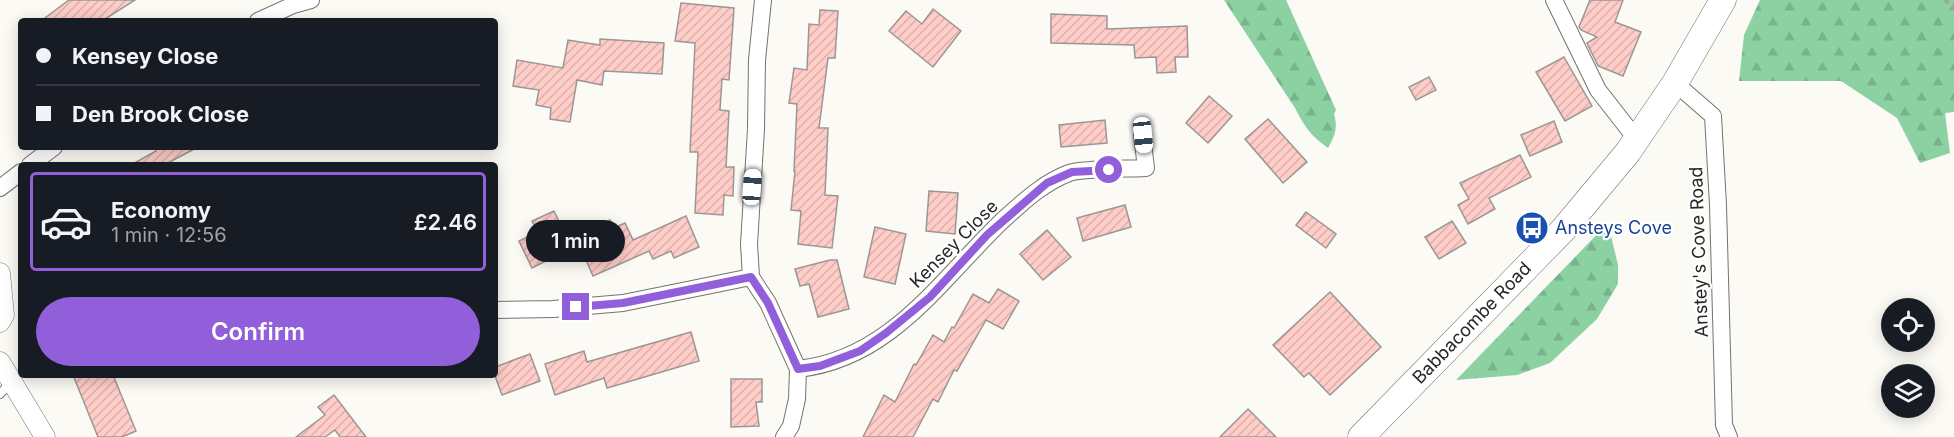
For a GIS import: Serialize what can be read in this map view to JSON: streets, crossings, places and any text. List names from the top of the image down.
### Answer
{
  "streets": {
    "main road": ["Babbacombe Road"],
    "street": ["Kensey Close", "Anstey's Cove Road"]
  },
  "crossings": [
    ["Anstey's Cove Road", "Babbacombe Road"]
  ],
  "places": {
    "bus stop": ["Ansteys Cove"]
  },
  "page": {
    "banner": ["Kensey Close", "Den Brook Close"],
    "list": [
      {
        "name": "Economy",
        "note": "1 min · 12:56",
        "value": "£2.46"
      }
    ],
    "bubble": "1 min",
    "buttons": "Confirm"
  }
}
